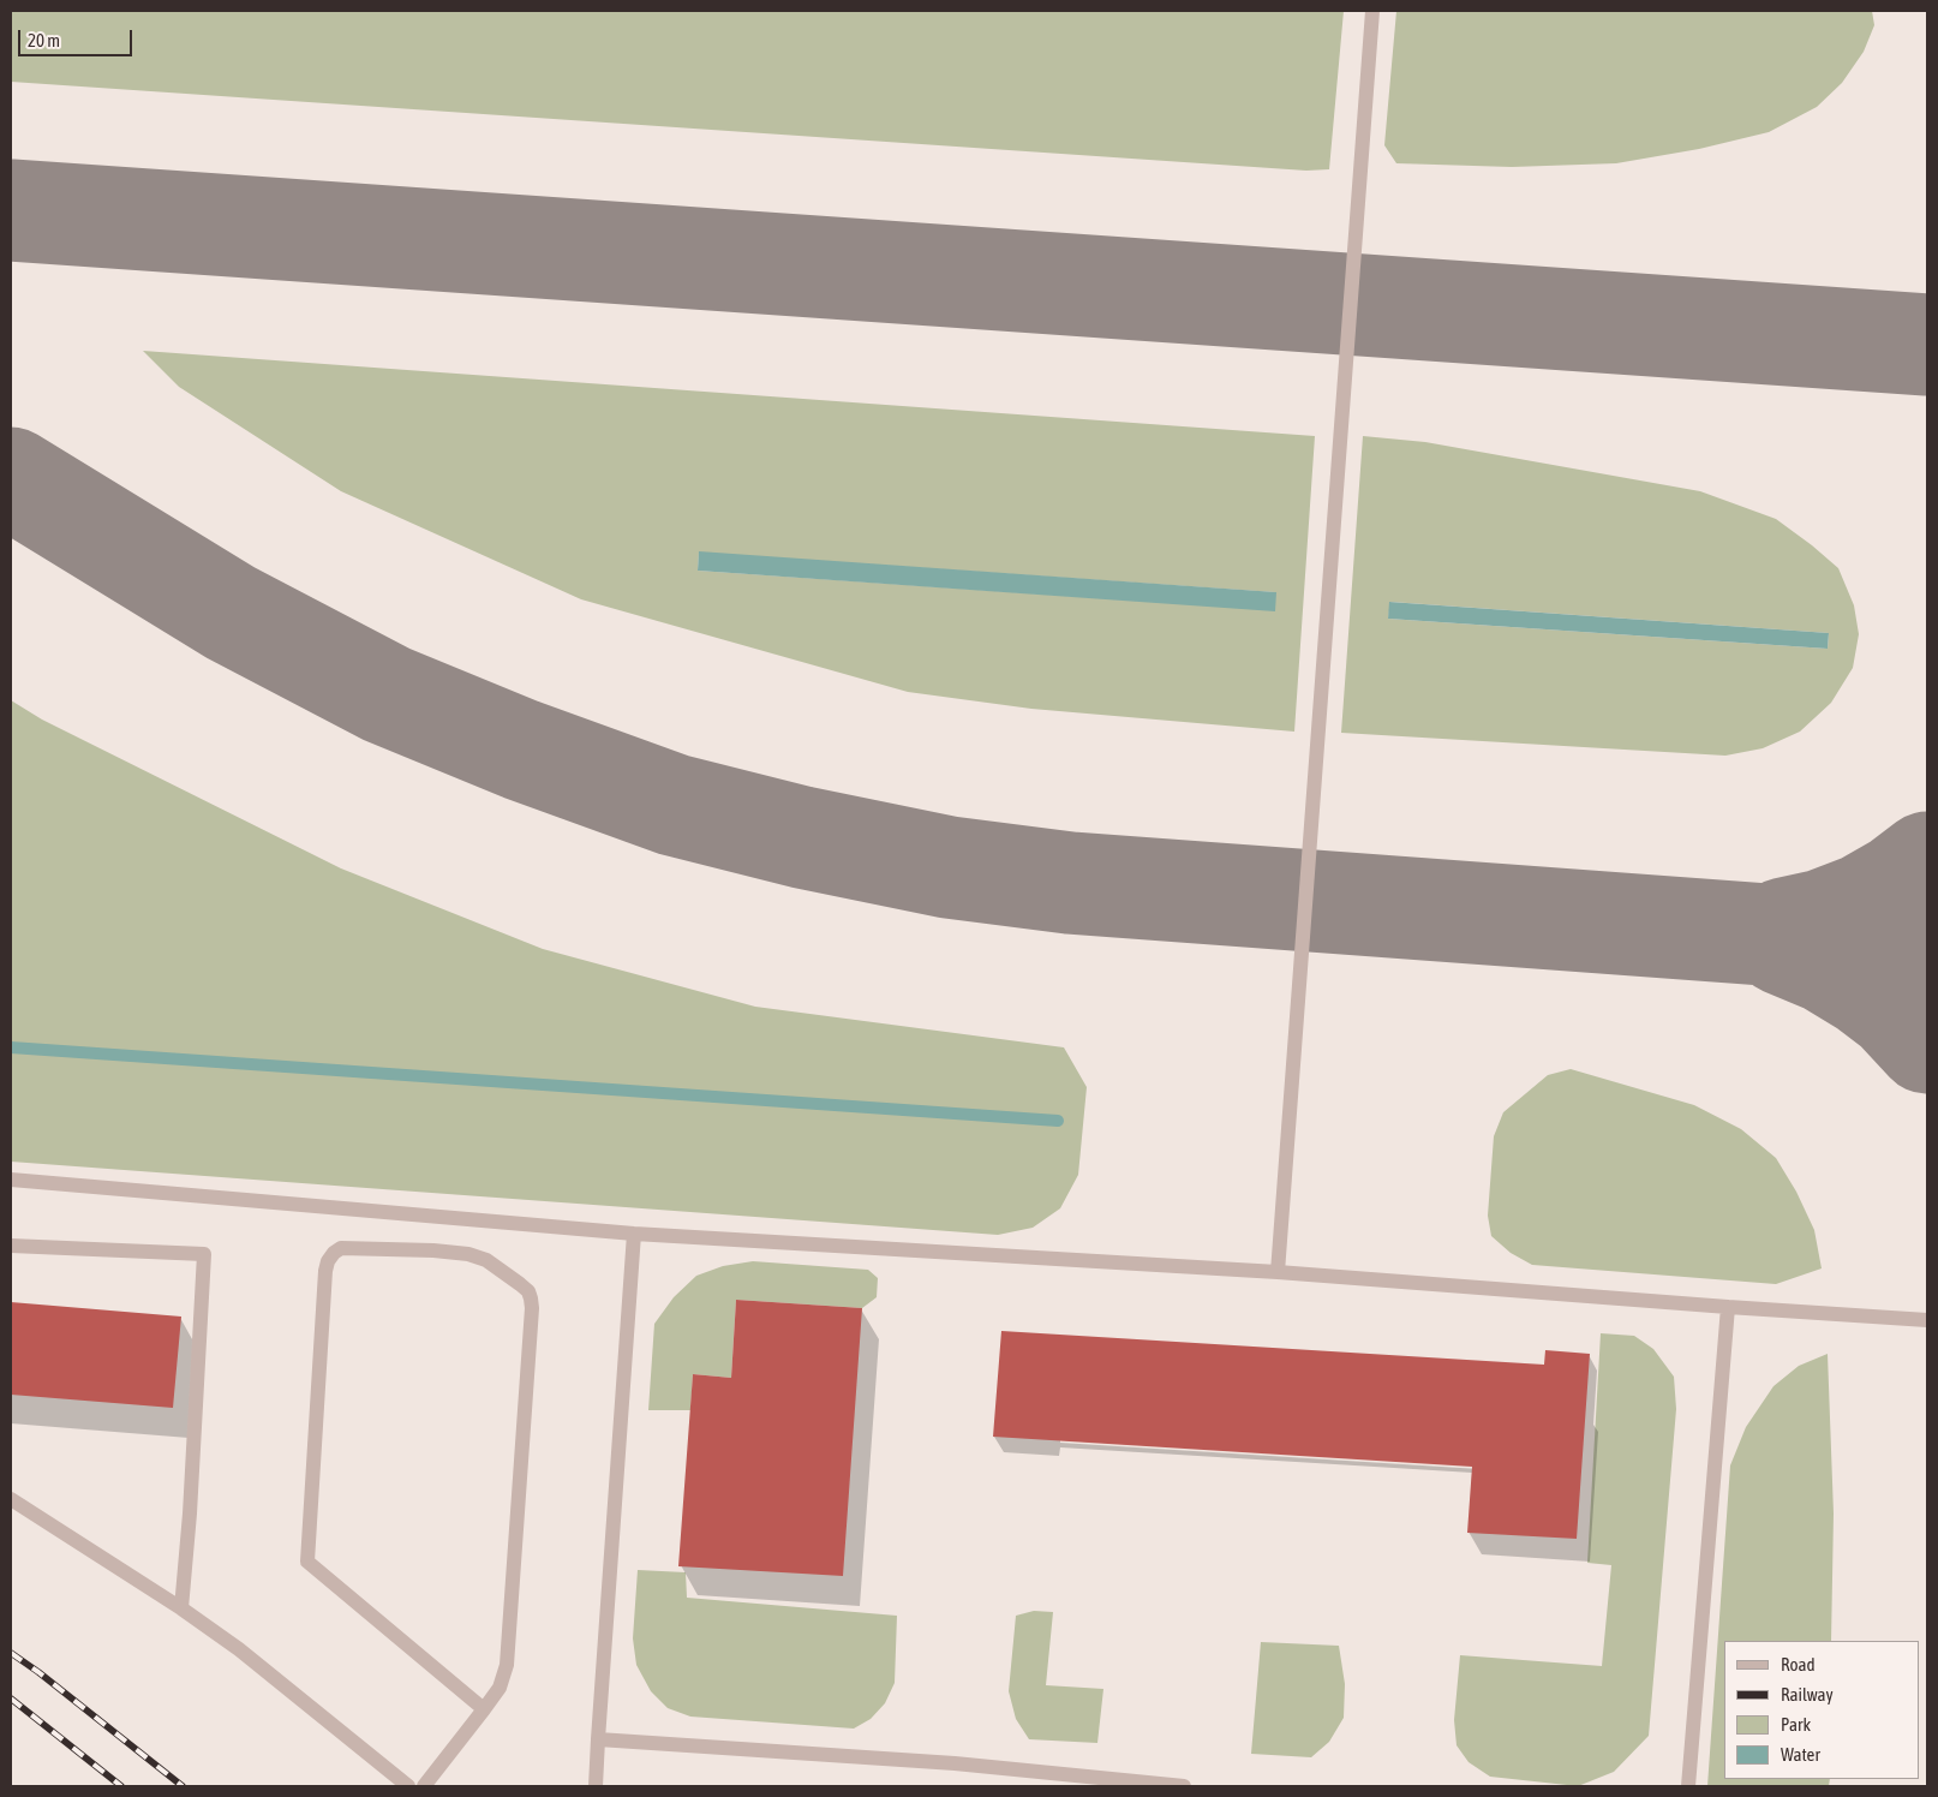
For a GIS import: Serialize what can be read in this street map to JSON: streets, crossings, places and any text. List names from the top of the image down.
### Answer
{
  "legend": [
    "Road",
    "Railway",
    "Park",
    "Water"
  ],
  "scale_bar": "20 m"
}
